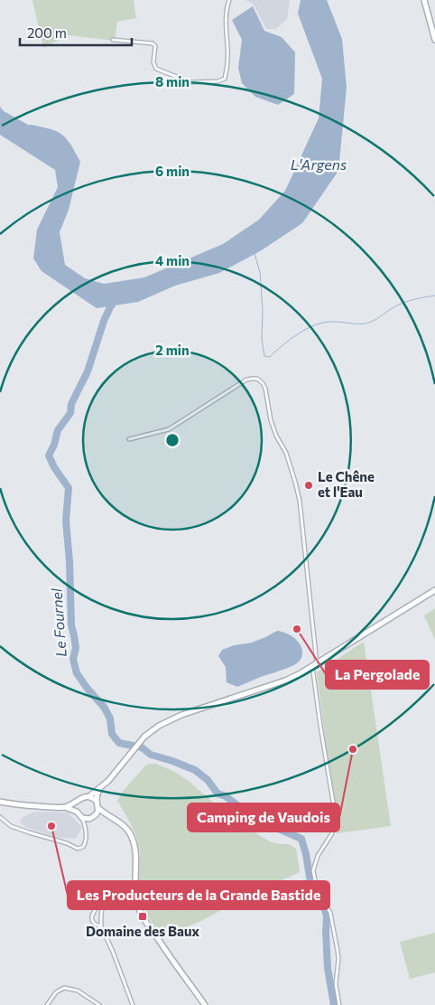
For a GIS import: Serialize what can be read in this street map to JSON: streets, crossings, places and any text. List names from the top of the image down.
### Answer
{
  "water": ["L'Argens", "Le Fournel"],
  "places": {
    "other": [
      "Le Chêne et l'Eau",
      "La Pergolade",
      "Camping de Vaudois",
      "Les Producteurs de la Grande Bastide"
    ],
    "transit": ["Domaine des Baux"]
  },
  "scale_bar": "200 m",
  "rings": [
    "8 min",
    "6 min",
    "4 min",
    "2 min"
  ]
}
